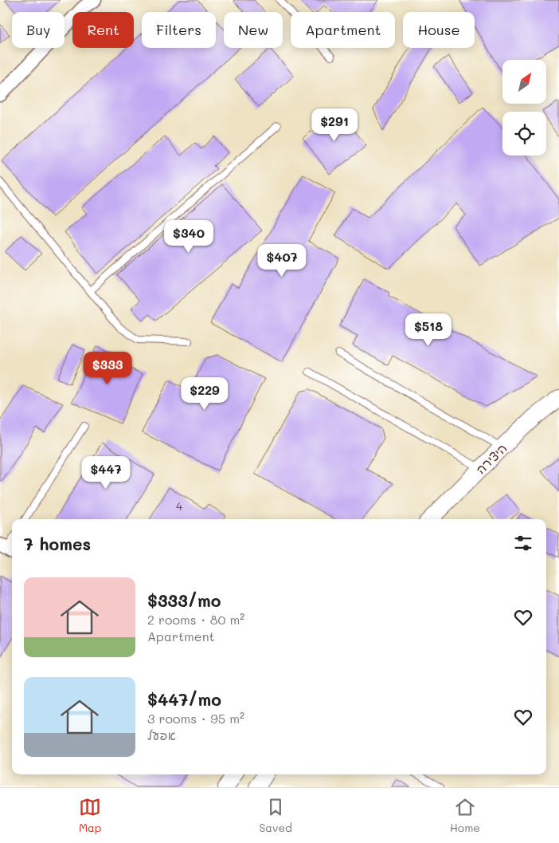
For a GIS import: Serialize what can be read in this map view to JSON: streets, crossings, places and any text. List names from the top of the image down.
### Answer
{
  "streets": {
    "street": ["היצירה"]
  },
  "house_numbers": ["4"],
  "north": "top right",
  "page": {
    "chip": [
      "Buy",
      "Rent",
      "Filters",
      "New",
      "Apartment",
      "House"
    ],
    "price": [
      "$291",
      "$340",
      "$407",
      "$518",
      "$333",
      "$229",
      "$447"
    ],
    "heading": "7 homes",
    "list": [
      {
        "name": "$333/mo",
        "note": "2 rooms · 80 m² · Apartment"
      },
      {
        "name": "$447/mo",
        "note": "3 rooms · 95 m² · אפעל"
      }
    ],
    "tabs": ["Map", "Saved", "Home"]
  }
}
